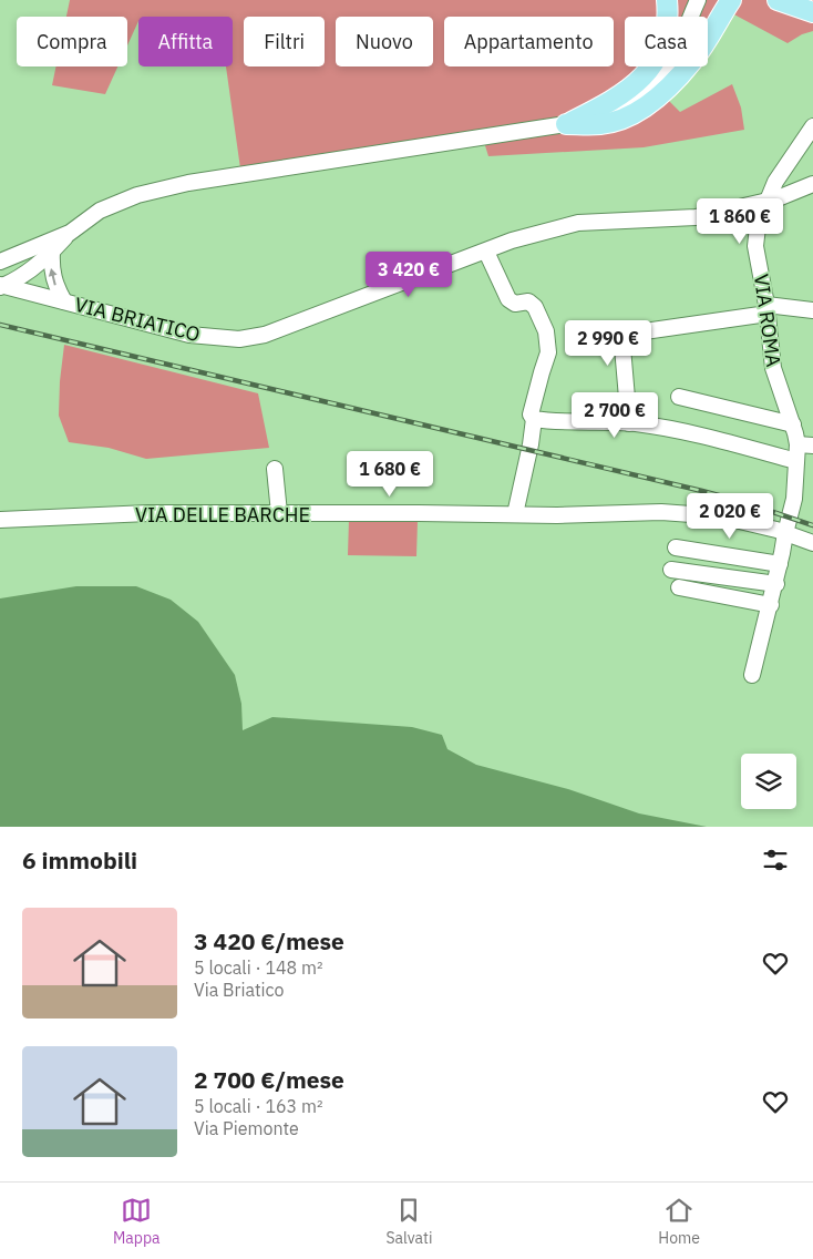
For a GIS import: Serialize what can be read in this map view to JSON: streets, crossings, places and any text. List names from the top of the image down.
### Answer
{
  "streets": {
    "street": ["VIA BRIATICO", "VIA ROMA", "VIA DELLE BARCHE"]
  },
  "crossings": [
    ["VIA BRIATICO", "VIA ROMA"],
    ["VIA ROMA", "VIA DELLE BARCHE"]
  ],
  "page": {
    "chip": [
      "Compra",
      "Affitta",
      "Filtri",
      "Nuovo",
      "Appartamento",
      "Casa"
    ],
    "price": [
      "1 860 €",
      "3 420 €",
      "2 990 €",
      "2 700 €",
      "1 680 €",
      "2 020 €"
    ],
    "heading": "6 immobili",
    "list": [
      {
        "name": "3 420 €/mese",
        "note": "5 locali · 148 m² · Via Briatico"
      },
      {
        "name": "2 700 €/mese",
        "note": "5 locali · 163 m² · Via Piemonte"
      }
    ],
    "tabs": ["Mappa", "Salvati", "Home"]
  }
}
